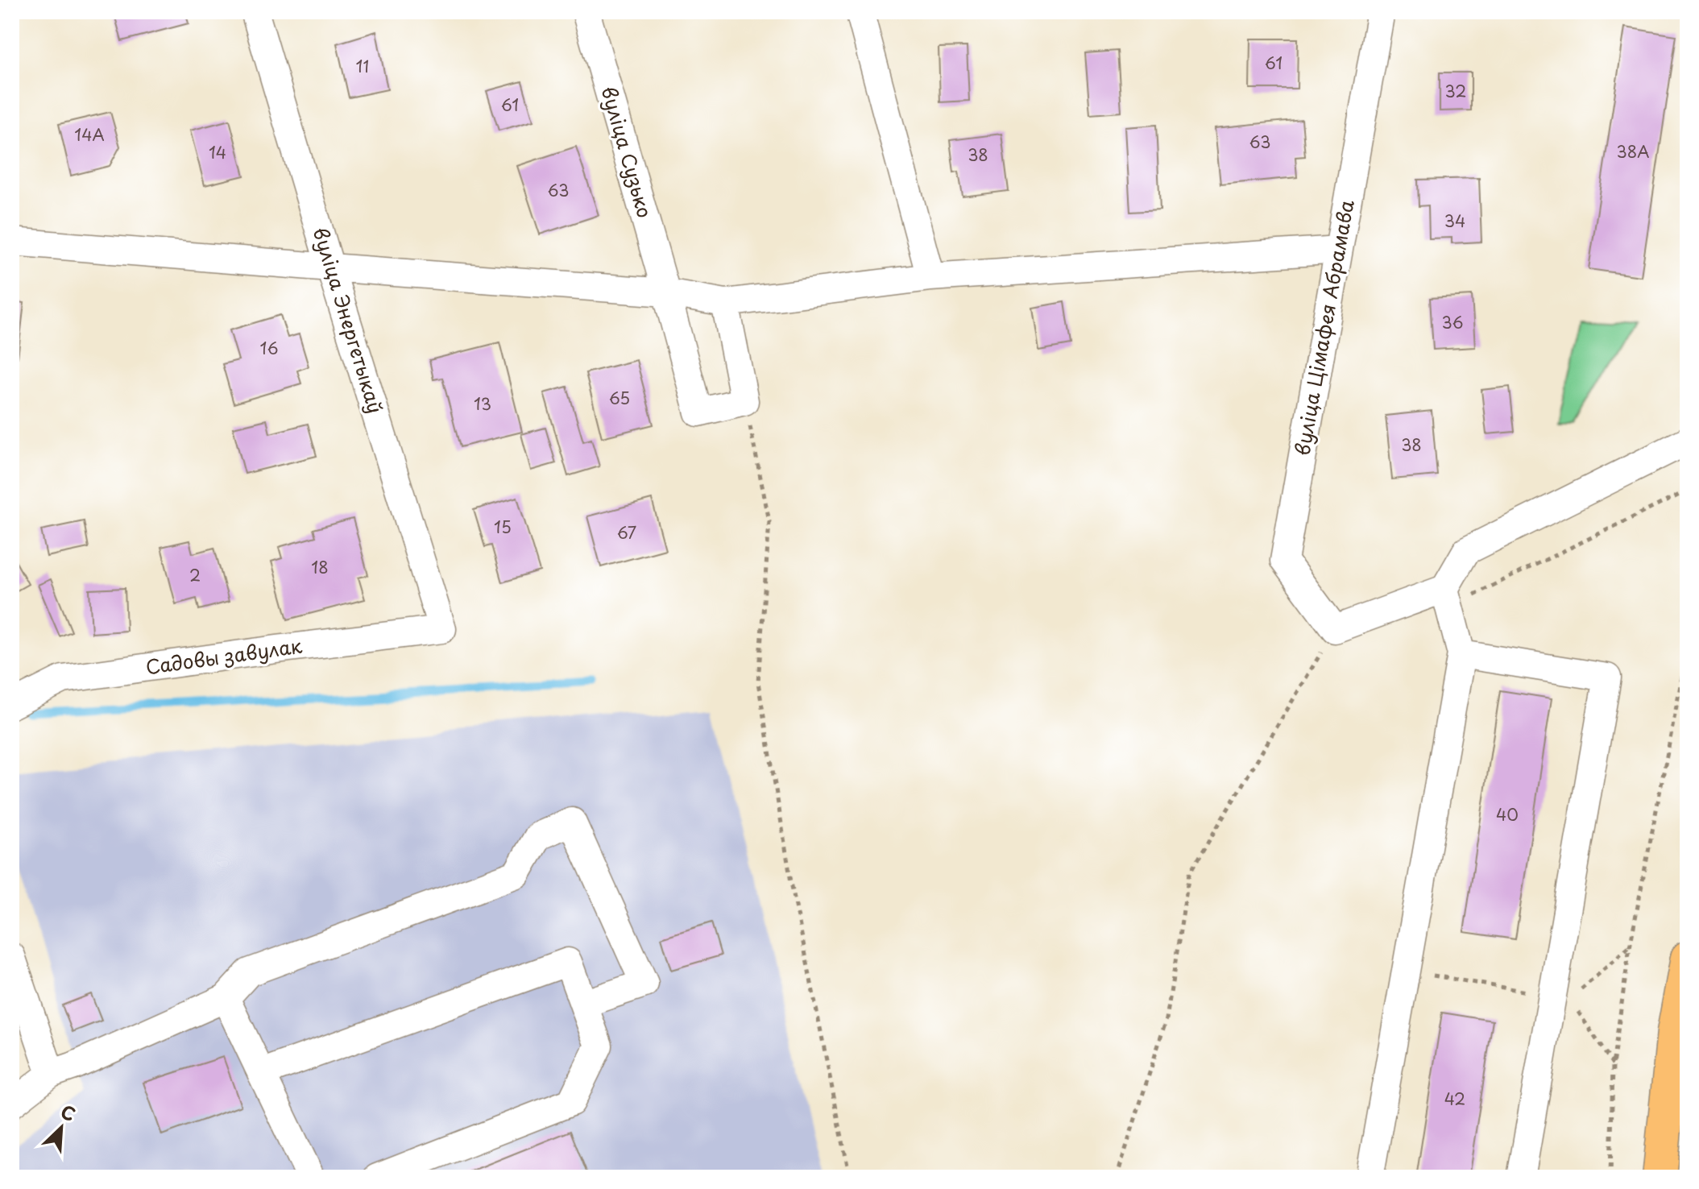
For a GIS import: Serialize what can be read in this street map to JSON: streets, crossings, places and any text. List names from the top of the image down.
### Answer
{
  "streets": {
    "street": [
      "вуліца Сузько",
      "вуліца Энергетыкаў",
      "вуліца Цімафея Абрамава",
      "Садовы завулак"
    ]
  },
  "crossings": [
    ["вуліца Энергетыкаў", "Садовы завулак"]
  ],
  "house_numbers": [
    "61",
    "11",
    "32",
    "61",
    "14А",
    "63",
    "38А",
    "14",
    "38",
    "63",
    "34",
    "36",
    "16",
    "65",
    "13",
    "38",
    "15",
    "67",
    "18",
    "2",
    "40",
    "42"
  ],
  "north": "top right"
}
